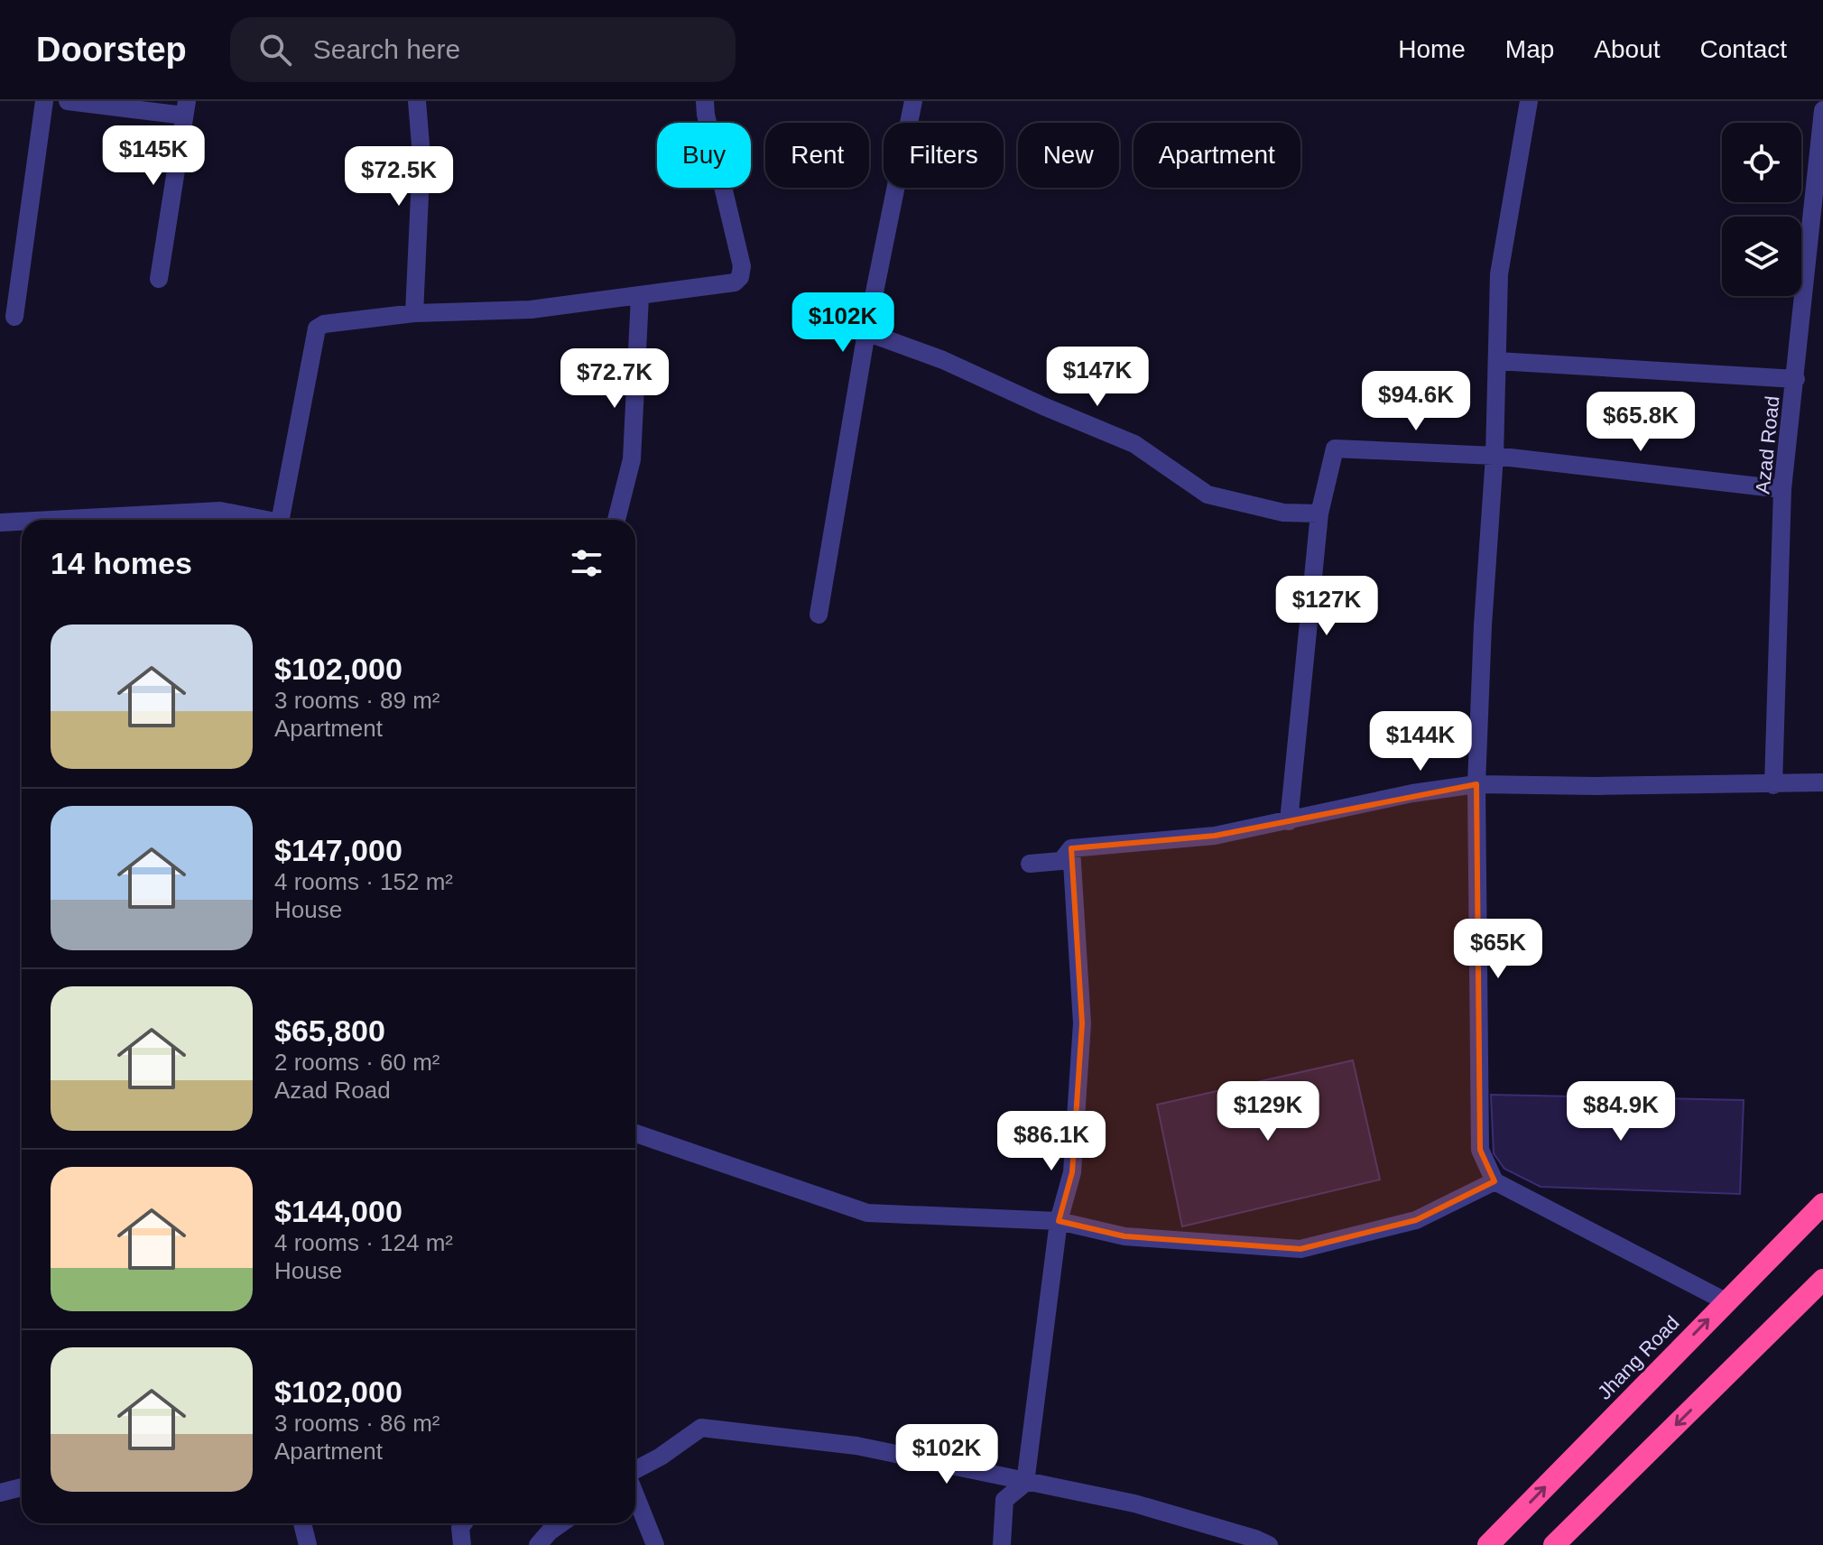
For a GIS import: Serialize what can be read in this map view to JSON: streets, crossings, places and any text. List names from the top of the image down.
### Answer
{
  "streets": {
    "highway": ["Jhang Road"],
    "street": ["Azad Road"]
  },
  "page": {
    "header": "Doorstep",
    "search": "Search here",
    "nav": [
      "Home",
      "Map",
      "About",
      "Contact"
    ],
    "chip": [
      "Buy",
      "Rent",
      "Filters",
      "New",
      "Apartment"
    ],
    "price": [
      "$145K",
      "$72.5K",
      "$102K",
      "$147K",
      "$72.7K",
      "$94.6K",
      "$65.8K",
      "$127K",
      "$144K",
      "$65K",
      "$129K",
      "$84.9K",
      "$86.1K",
      "$102K"
    ],
    "heading": "14 homes",
    "list": [
      {
        "name": "$102,000",
        "note": "3 rooms · 89 m² · Apartment"
      },
      {
        "name": "$147,000",
        "note": "4 rooms · 152 m² · House"
      },
      {
        "name": "$65,800",
        "note": "2 rooms · 60 m² · Azad Road"
      },
      {
        "name": "$144,000",
        "note": "4 rooms · 124 m² · House"
      },
      {
        "name": "$102,000",
        "note": "3 rooms · 86 m² · Apartment"
      }
    ]
  }
}
